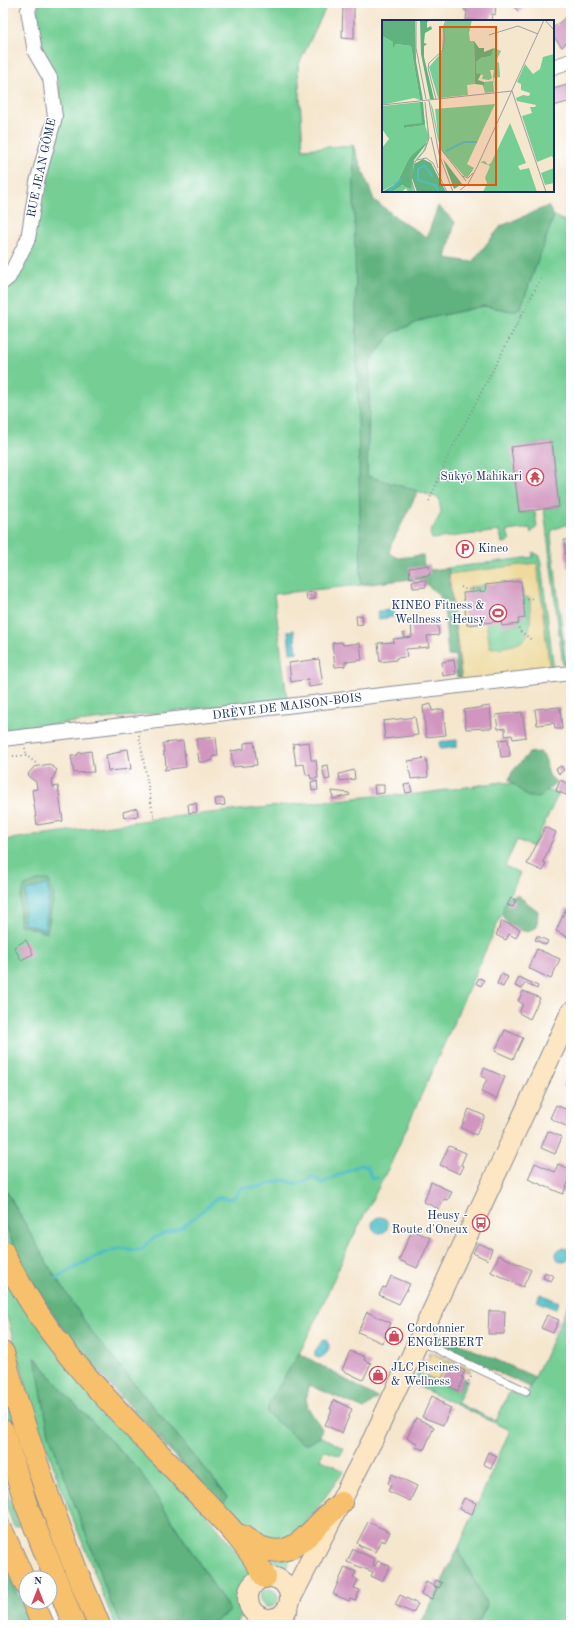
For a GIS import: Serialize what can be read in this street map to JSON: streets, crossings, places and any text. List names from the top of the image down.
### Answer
{
  "streets": {
    "street": ["RUE JEAN GÔME", "DRÈVE DE MAISON-BOIS"]
  },
  "places": {
    "temple": ["Sūkyō Mahikari"],
    "parking": ["Kineo"],
    "sports": ["KINEO Fitness & Wellness - Heusy"],
    "bus stop": ["Heusy - Route d'Oneux"],
    "shop": ["Cordonnier ENGLEBERT", "JLC Piscines & Wellness"]
  },
  "north": "top"
}
